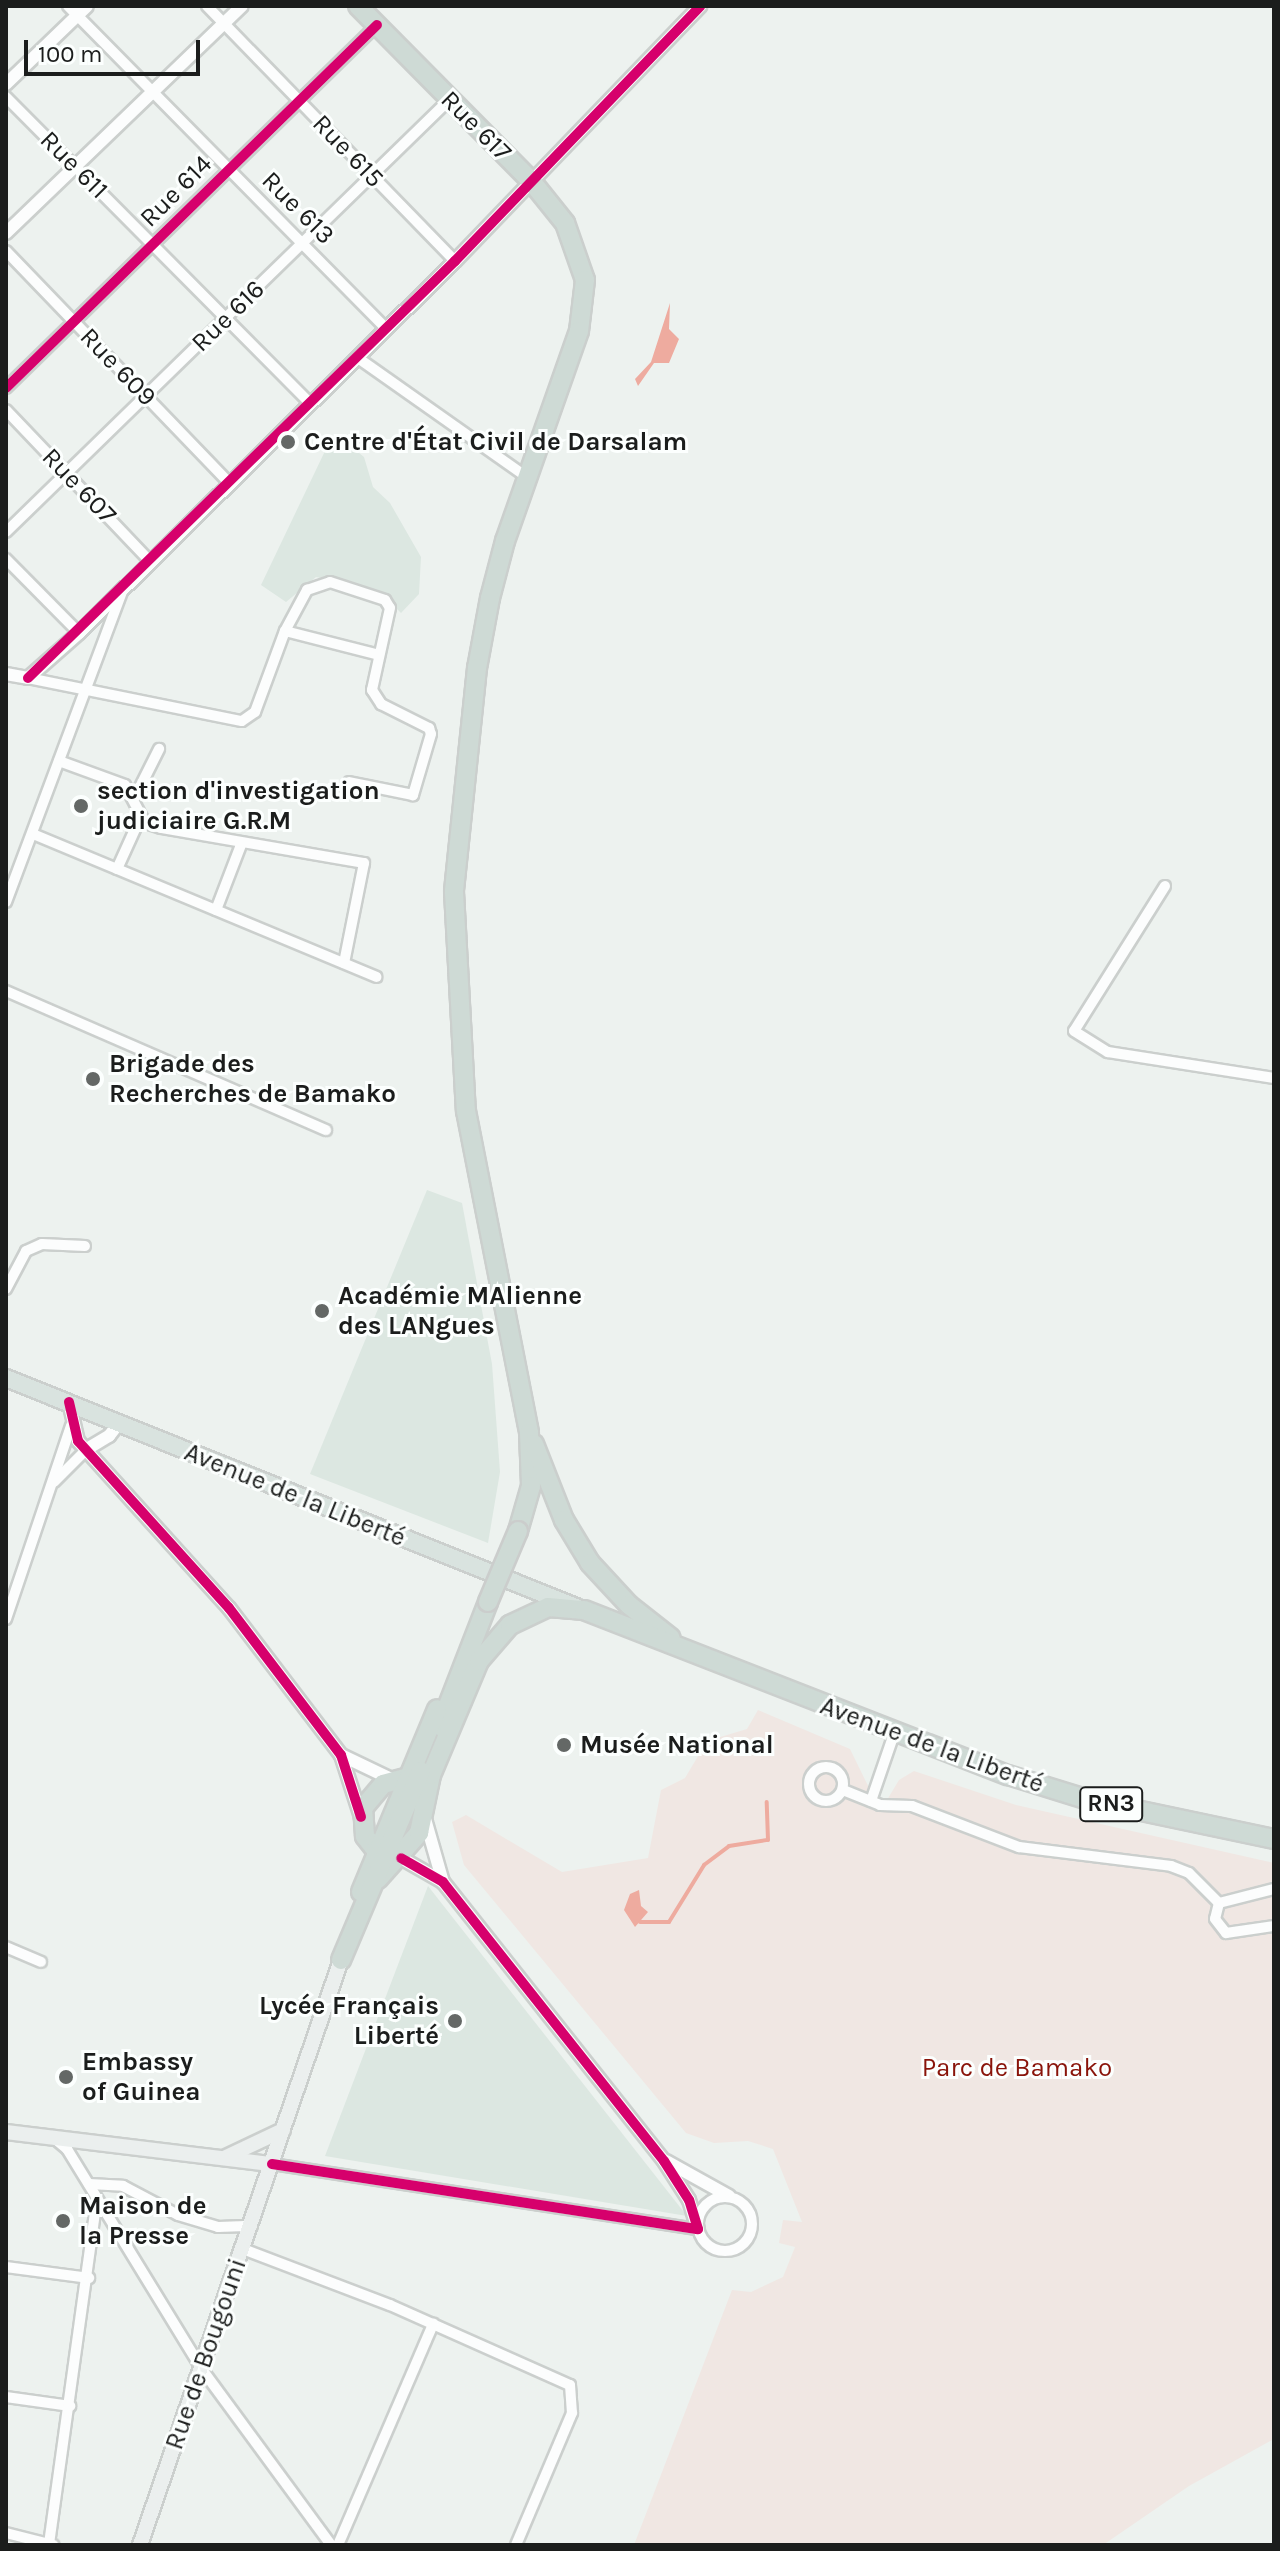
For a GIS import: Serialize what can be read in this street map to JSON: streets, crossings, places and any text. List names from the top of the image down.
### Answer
{
  "streets": {
    "highway": ["Rue 617", "Avenue de la Liberté", "RN3"],
    "main road": ["Rue de Bougouni"],
    "street": [
      "Rue 615",
      "Rue 611",
      "Rue 614",
      "Rue 613",
      "Rue 616",
      "Rue 609",
      "Rue 607"
    ]
  },
  "crossings": [
    ["Rue 617", "Rue 614"],
    ["Rue 617", "Rue 616"],
    ["Rue 615", "Rue 614"],
    ["Rue 615", "Rue 616"],
    ["Rue 611", "Rue 614"],
    ["Rue 611", "Rue 616"],
    ["Rue 614", "Rue 613"],
    ["Rue 614", "Rue 609"],
    ["Rue 613", "Rue 616"],
    ["Rue 616", "Rue 609"],
    ["Rue 616", "Rue 607"]
  ],
  "parks": ["Parc de Bamako"],
  "places": [
    "Centre d'État Civil de Darsalam",
    "section d'investigation judiciaire G.R.M",
    "Brigade des Recherches de Bamako",
    "Académie MAlienne des LANgues",
    "Musée National",
    "Lycée Français Liberté",
    "Embassy of Guinea",
    "Maison de la Presse"
  ],
  "scale_bar": "100 m"
}
